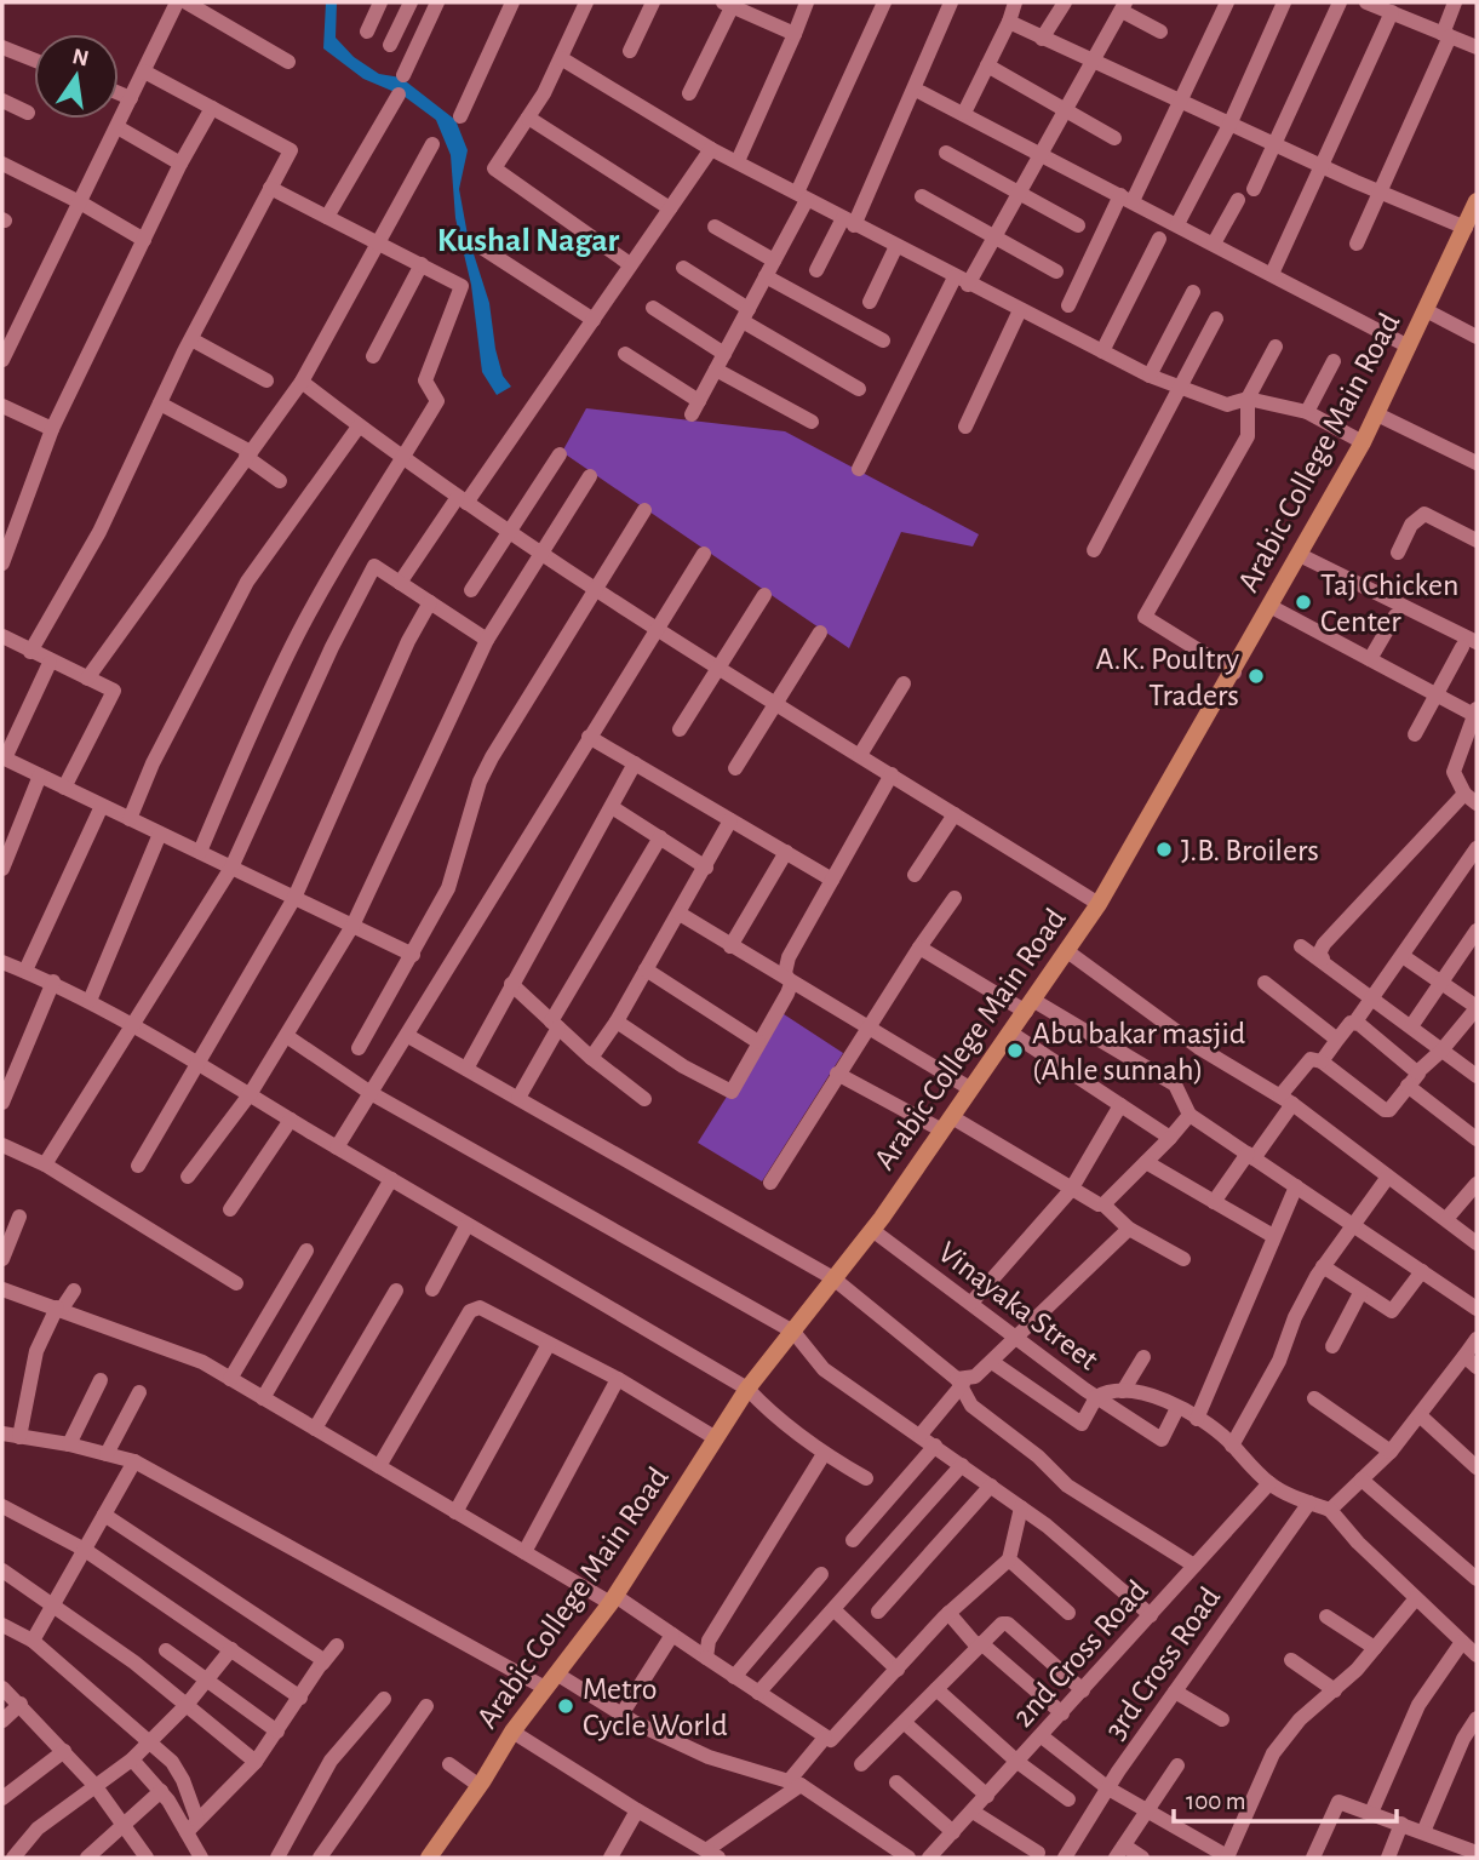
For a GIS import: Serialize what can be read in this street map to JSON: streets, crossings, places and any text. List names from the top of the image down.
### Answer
{
  "streets": {
    "main road": ["Arabic College Main Road"],
    "street": ["Vinayaka Street", "2nd Cross Road", "3rd Cross Road"]
  },
  "crossings": [
    ["Arabic College Main Road", "Vinayaka Street"],
    ["Vinayaka Street", "2nd Cross Road"],
    ["Vinayaka Street", "3rd Cross Road"]
  ],
  "districts": ["Kushal Nagar"],
  "places": [
    "Taj Chicken Center",
    "A.K. Poultry Traders",
    "J.B. Broilers",
    "Abu bakar masjid (Ahle sunnah)",
    "Metro Cycle World"
  ],
  "scale_bar": "100 m",
  "north": "top"
}
